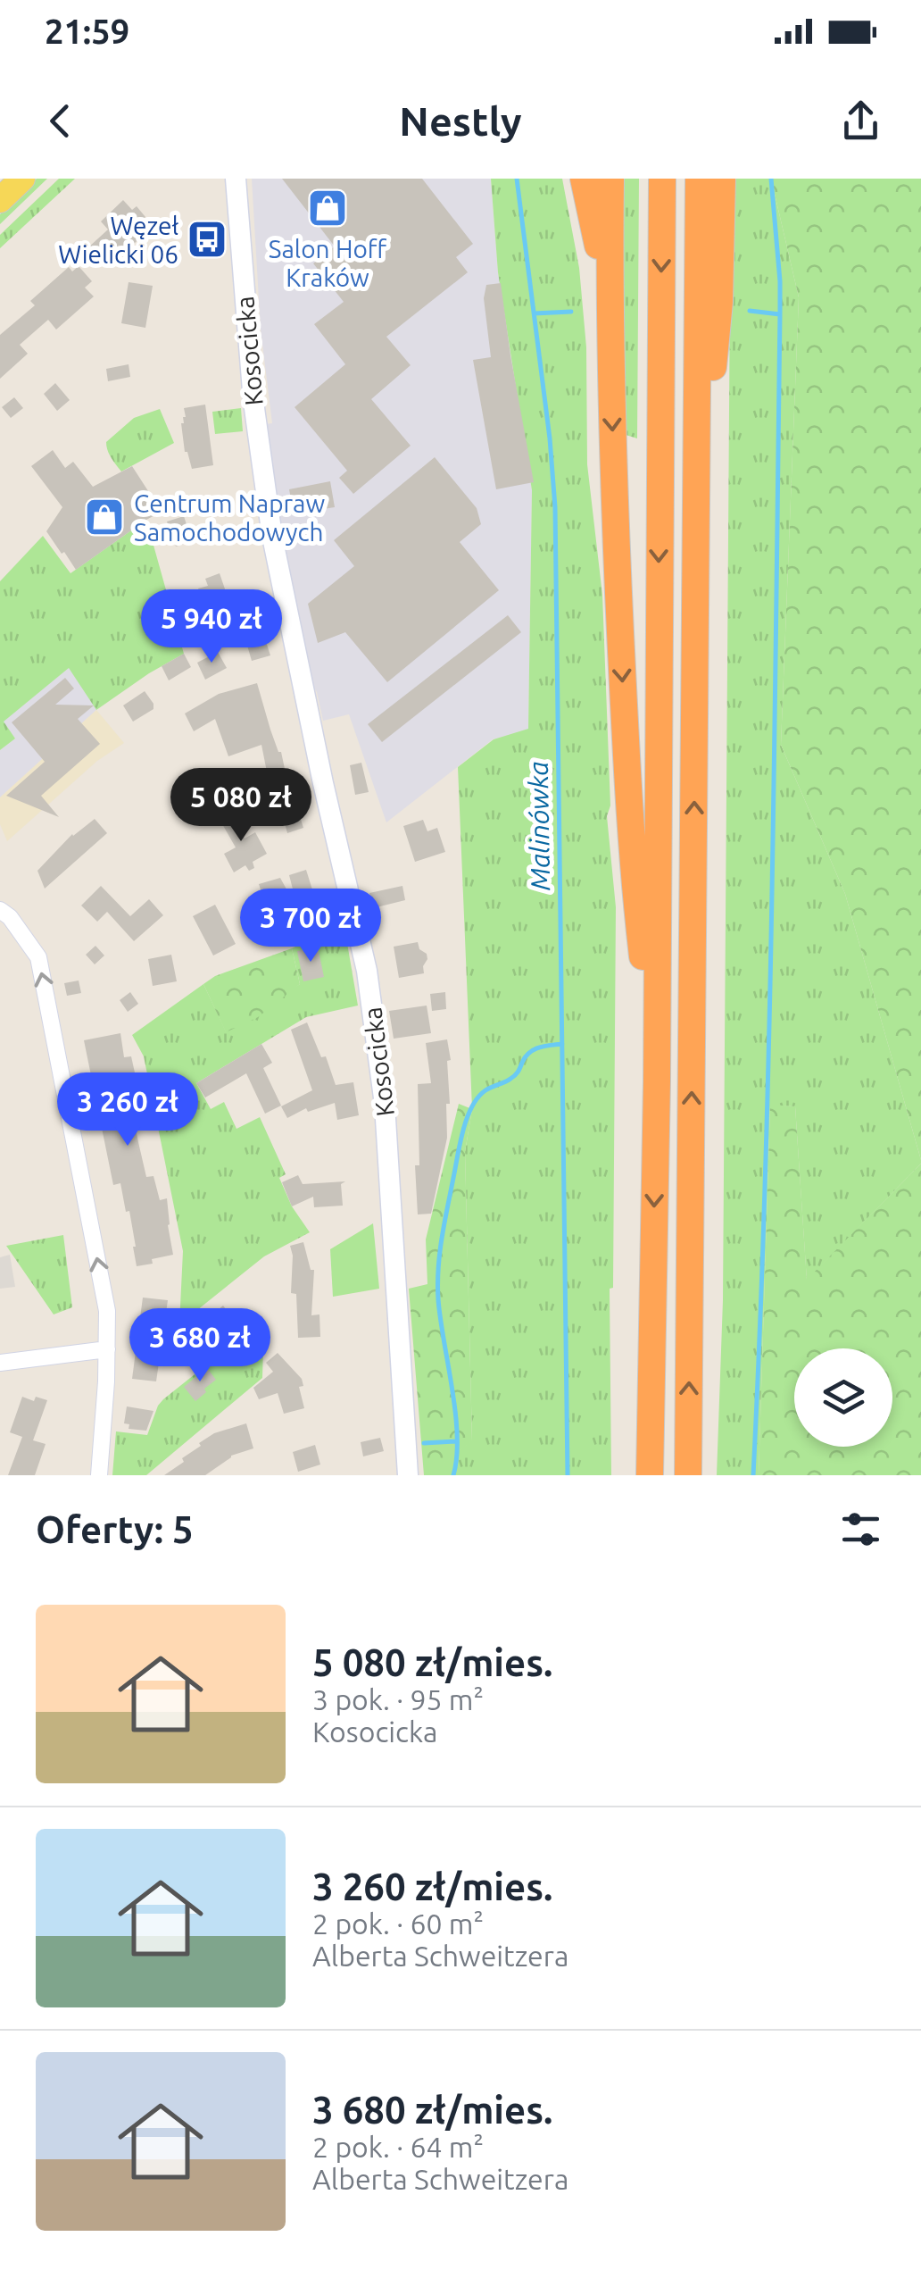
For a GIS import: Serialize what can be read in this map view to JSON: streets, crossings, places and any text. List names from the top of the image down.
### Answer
{
  "streets": {
    "street": ["Kosocicka"]
  },
  "water": ["Malinówka"],
  "places": {
    "shop": ["Salon Hoff Kraków", "Centrum Napraw Samochodowych"],
    "bus stop": ["Węzeł Wielicki 06"]
  },
  "page": {
    "status": "21:59",
    "header": "Nestly",
    "price": [
      "5 940 zł",
      "5 080 zł",
      "3 700 zł",
      "3 260 zł",
      "3 680 zł"
    ],
    "heading": "Oferty: 5",
    "list": [
      {
        "name": "5 080 zł/mies.",
        "note": "3 pok. · 95 m² · Kosocicka"
      },
      {
        "name": "3 260 zł/mies.",
        "note": "2 pok. · 60 m² · Alberta Schweitzera"
      },
      {
        "name": "3 680 zł/mies.",
        "note": "2 pok. · 64 m² · Alberta Schweitzera"
      }
    ]
  }
}
